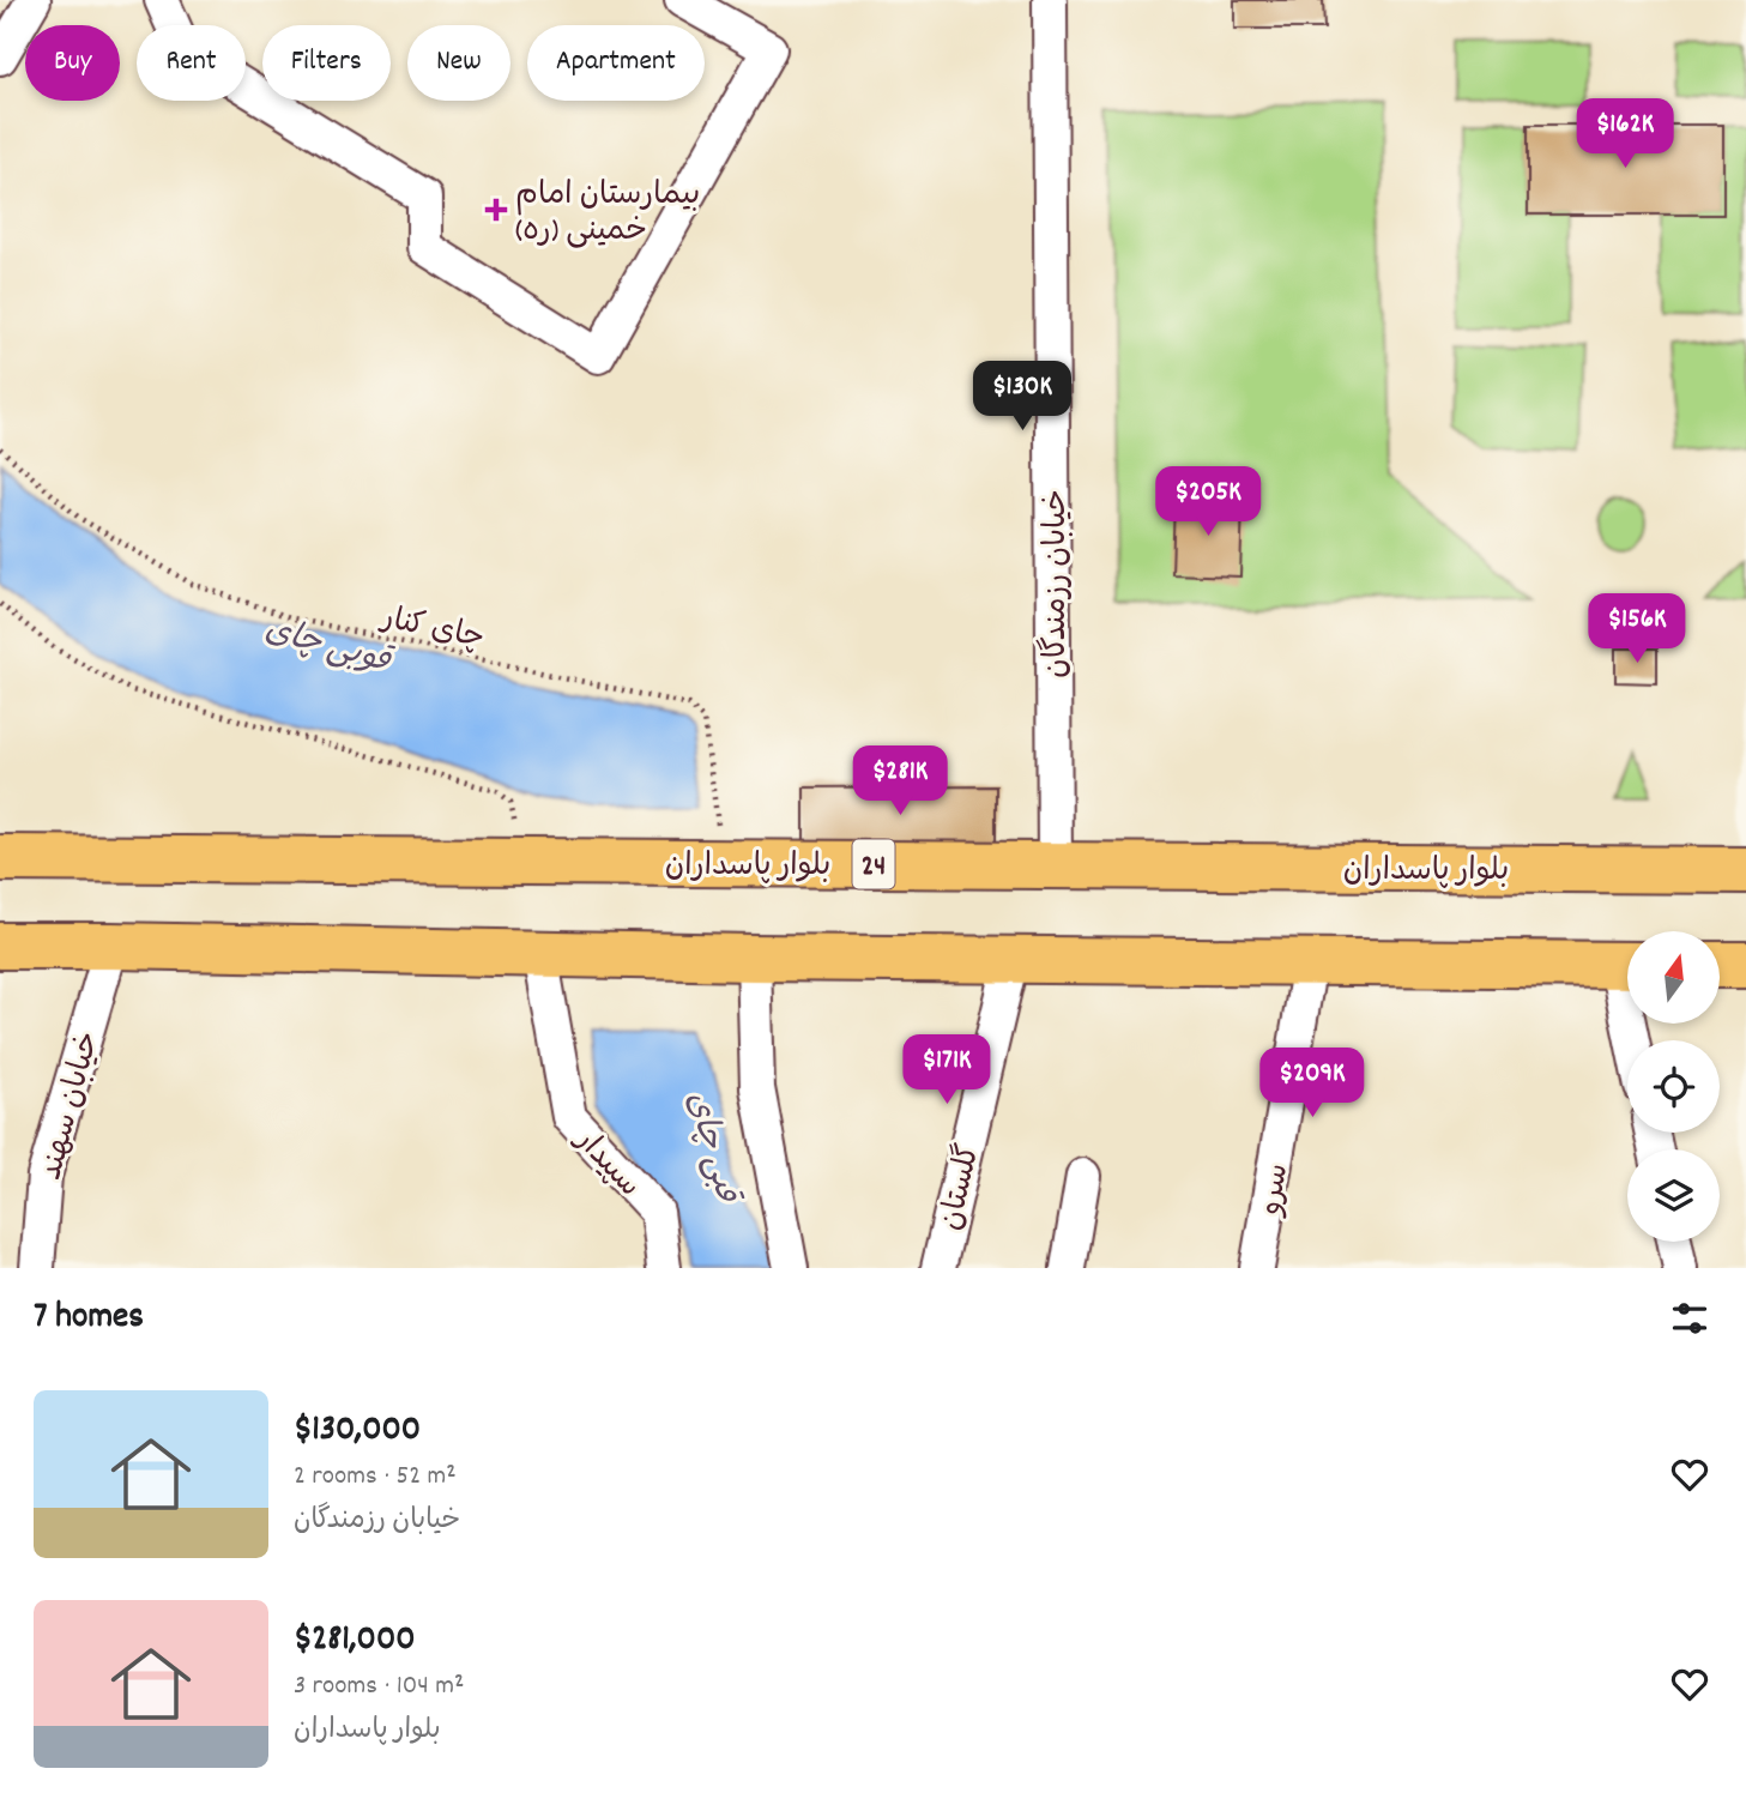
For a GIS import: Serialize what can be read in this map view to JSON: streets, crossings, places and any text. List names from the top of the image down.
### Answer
{
  "streets": {
    "highway": ["بلوار پاسداران", "24"],
    "street": [
      "خیابان رزمندگان",
      "خیابان سهند",
      "سپیدار",
      "گلستان",
      "سرو"
    ],
    "path": ["چای کنار"]
  },
  "crossings": [
    ["خیابان رزمندگان", "بلوار پاسداران"],
    ["چای کنار", "بلوار پاسداران"]
  ],
  "water": ["قوبی چای", "قبی چای"],
  "places": {
    "health": ["بیمارستان امام خمینی (ره)"]
  },
  "north": "top",
  "page": {
    "chip": [
      "Buy",
      "Rent",
      "Filters",
      "New",
      "Apartment"
    ],
    "price": [
      "$162K",
      "$130K",
      "$205K",
      "$156K",
      "$281K",
      "$171K",
      "$209K"
    ],
    "heading": "7 homes",
    "list": [
      {
        "name": "$130,000",
        "note": "2 rooms · 52 m² · خیابان رزمندگان"
      },
      {
        "name": "$281,000",
        "note": "3 rooms · 104 m² · بلوار پاسداران"
      }
    ]
  }
}
